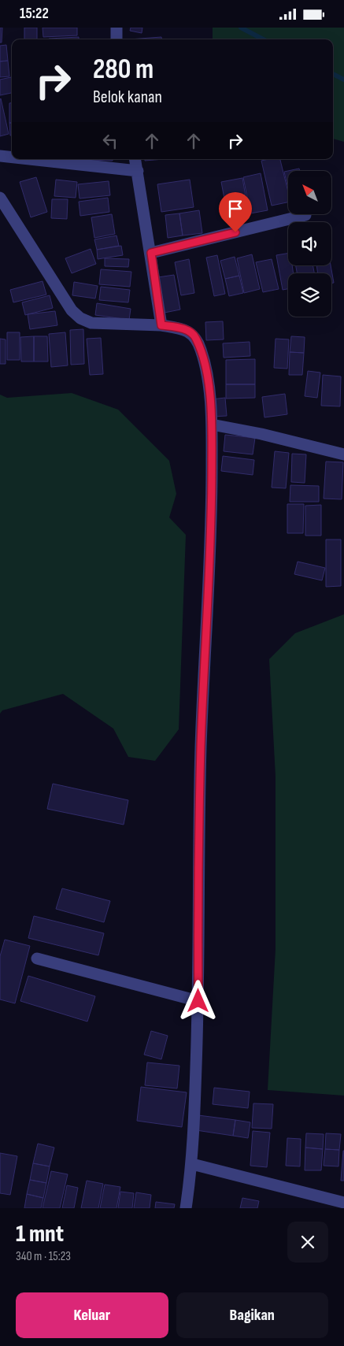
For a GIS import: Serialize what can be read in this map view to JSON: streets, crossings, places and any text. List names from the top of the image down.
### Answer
{
  "north": "top left",
  "page": {
    "status": "15:22",
    "turn": ["280 m", "Belok kanan"],
    "heading": ["1 mnt", "340 m · 15:23"],
    "buttons": ["Keluar", "Bagikan"]
  }
}
